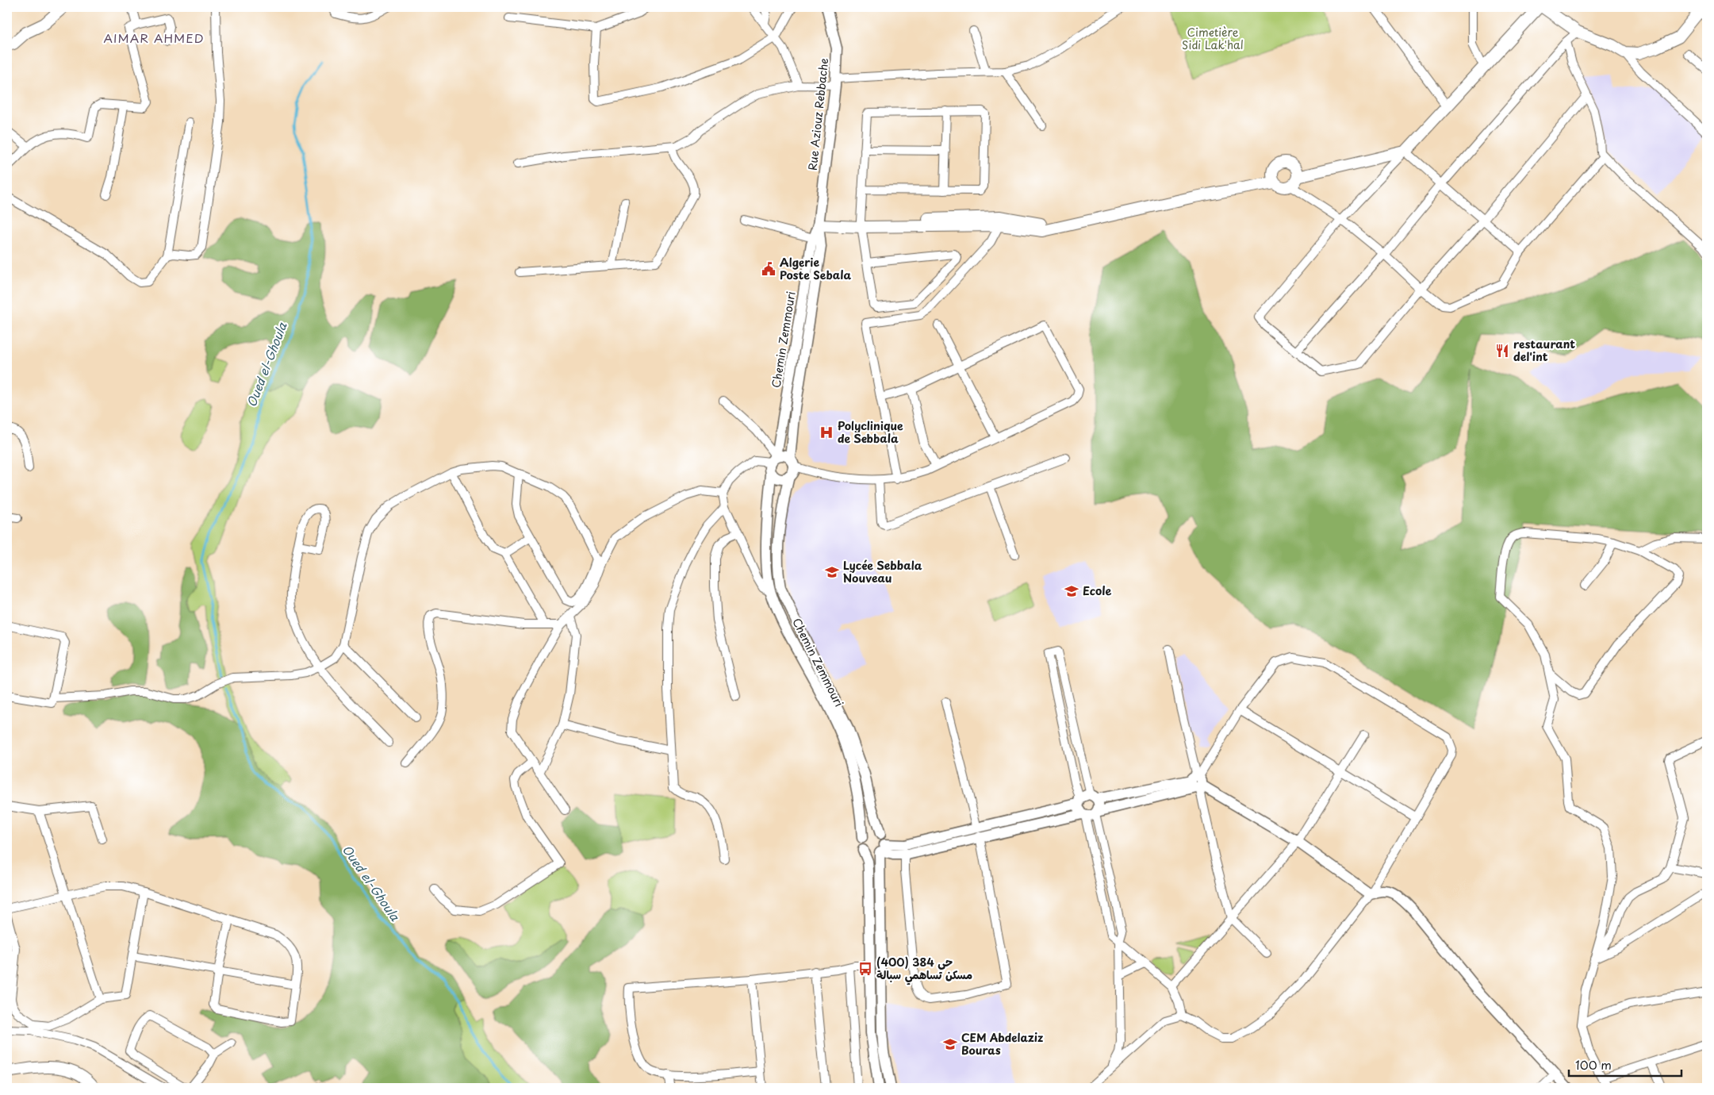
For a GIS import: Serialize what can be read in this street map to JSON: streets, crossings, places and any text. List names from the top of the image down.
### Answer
{
  "streets": {
    "street": ["Rue Aziouz Rebbache", "Chemin Zemmouri"]
  },
  "crossings": [
    ["Rue Aziouz Rebbache", "Chemin Zemmouri"]
  ],
  "districts": ["AIMAR AHMED"],
  "water": ["Oued el-Ghoula"],
  "parks": ["Cimetière Sidi Lak'hal"],
  "places": {
    "public building": ["Algerie Poste Sebala"],
    "restaurant": ["restaurant del'int"],
    "hospital": ["Polyclinique de Sebbala"],
    "school or university": ["Lycée Sebbala Nouveau", "Ecole", "CEM Abdelaziz Bouras"],
    "bus stop": ["حي 384 (400) مسكن تساهمي سبالة"]
  },
  "scale_bar": "100 m"
}
